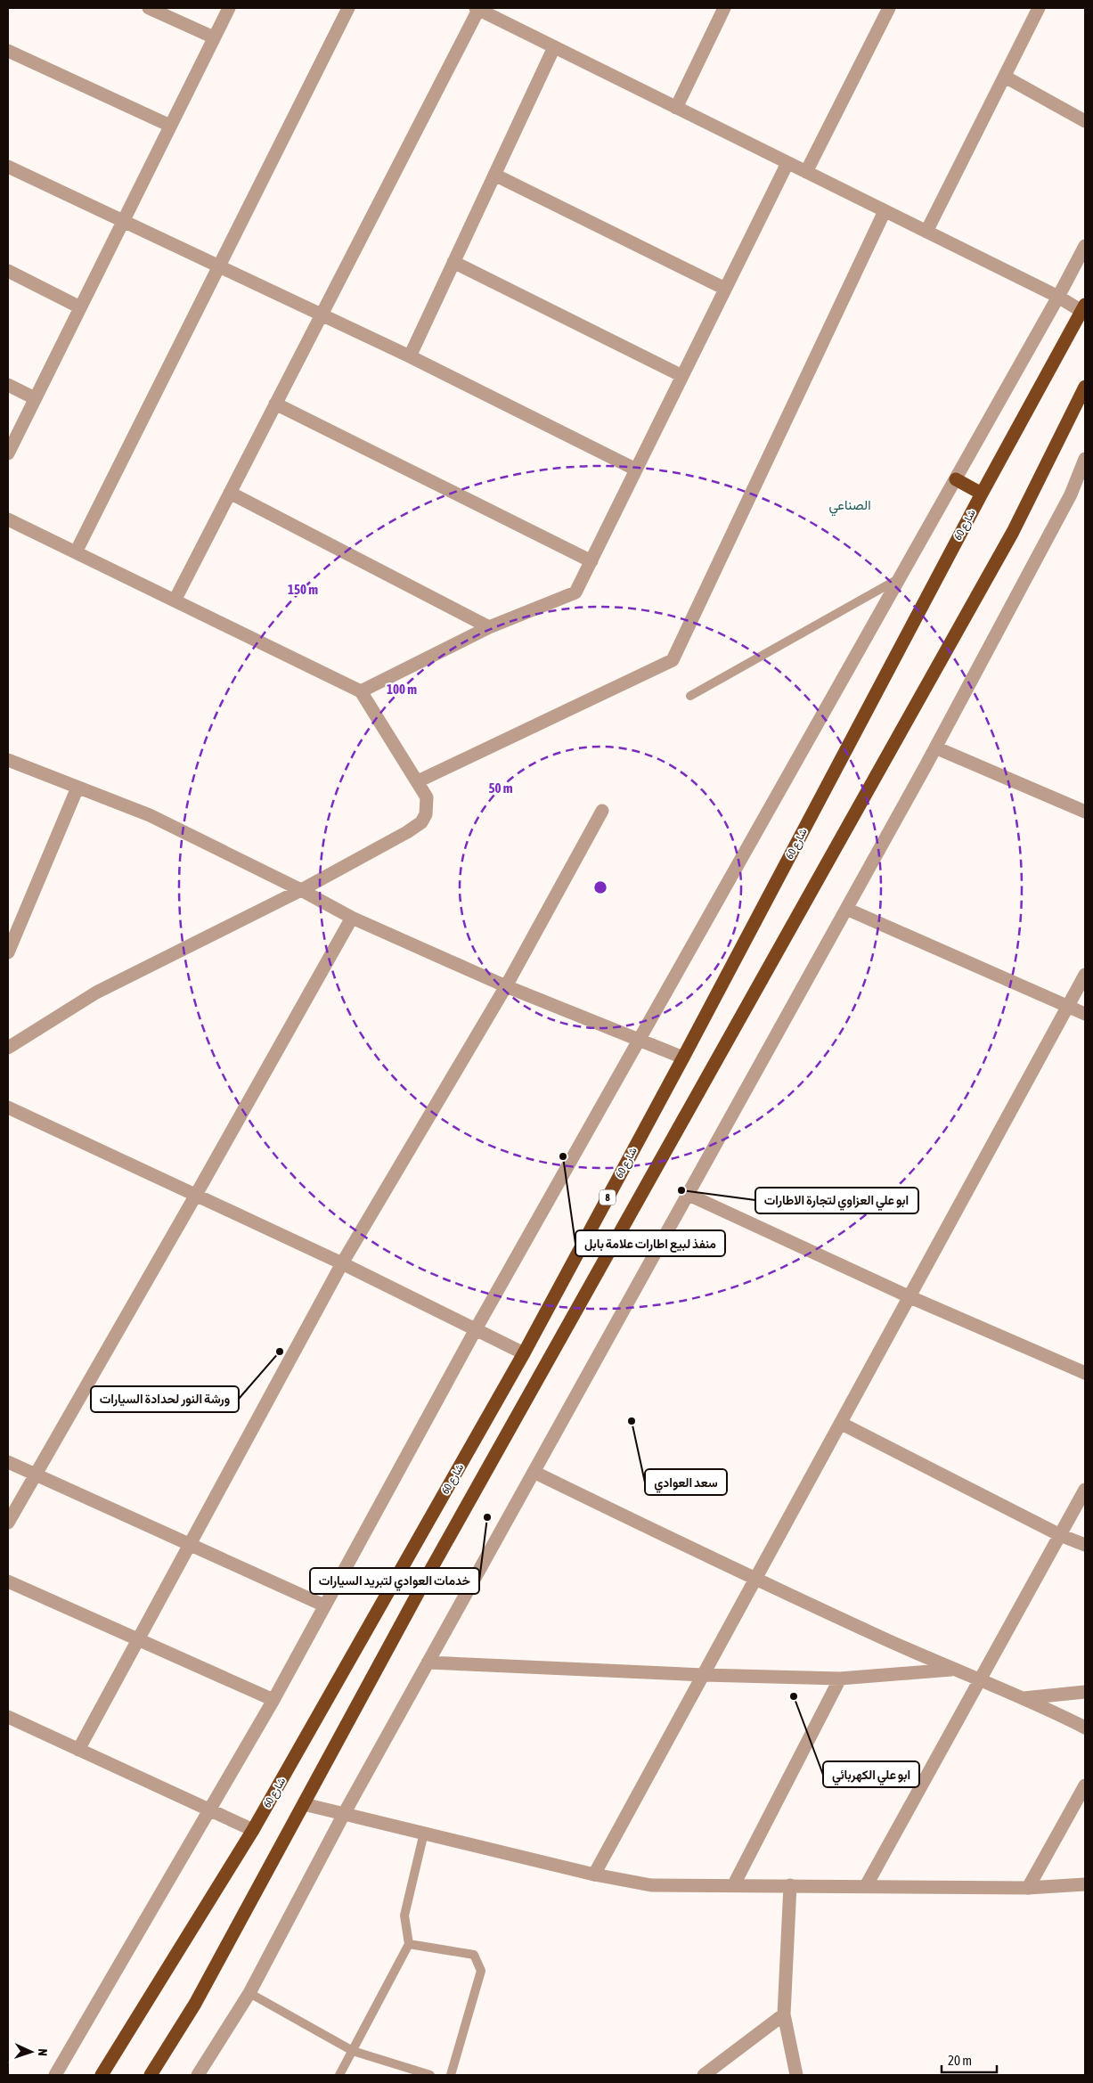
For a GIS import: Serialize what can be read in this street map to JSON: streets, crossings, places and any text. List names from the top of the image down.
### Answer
{
  "streets": {
    "highway": ["شارع 60", "8"]
  },
  "districts": ["الصناعي"],
  "places": [
    "منفذ لبيع اطارات علامة بابل",
    "ابو علي العزاوي لتجارة الاطارات",
    "ورشة النور لحدادة السيارات",
    "سعد العوادي",
    "خدمات العوادي لتبريد السيارات",
    "ابو علي الكهربائي"
  ],
  "scale_bar": "20 m",
  "north": "right",
  "rings": ["150 m", "100 m", "50 m"]
}
